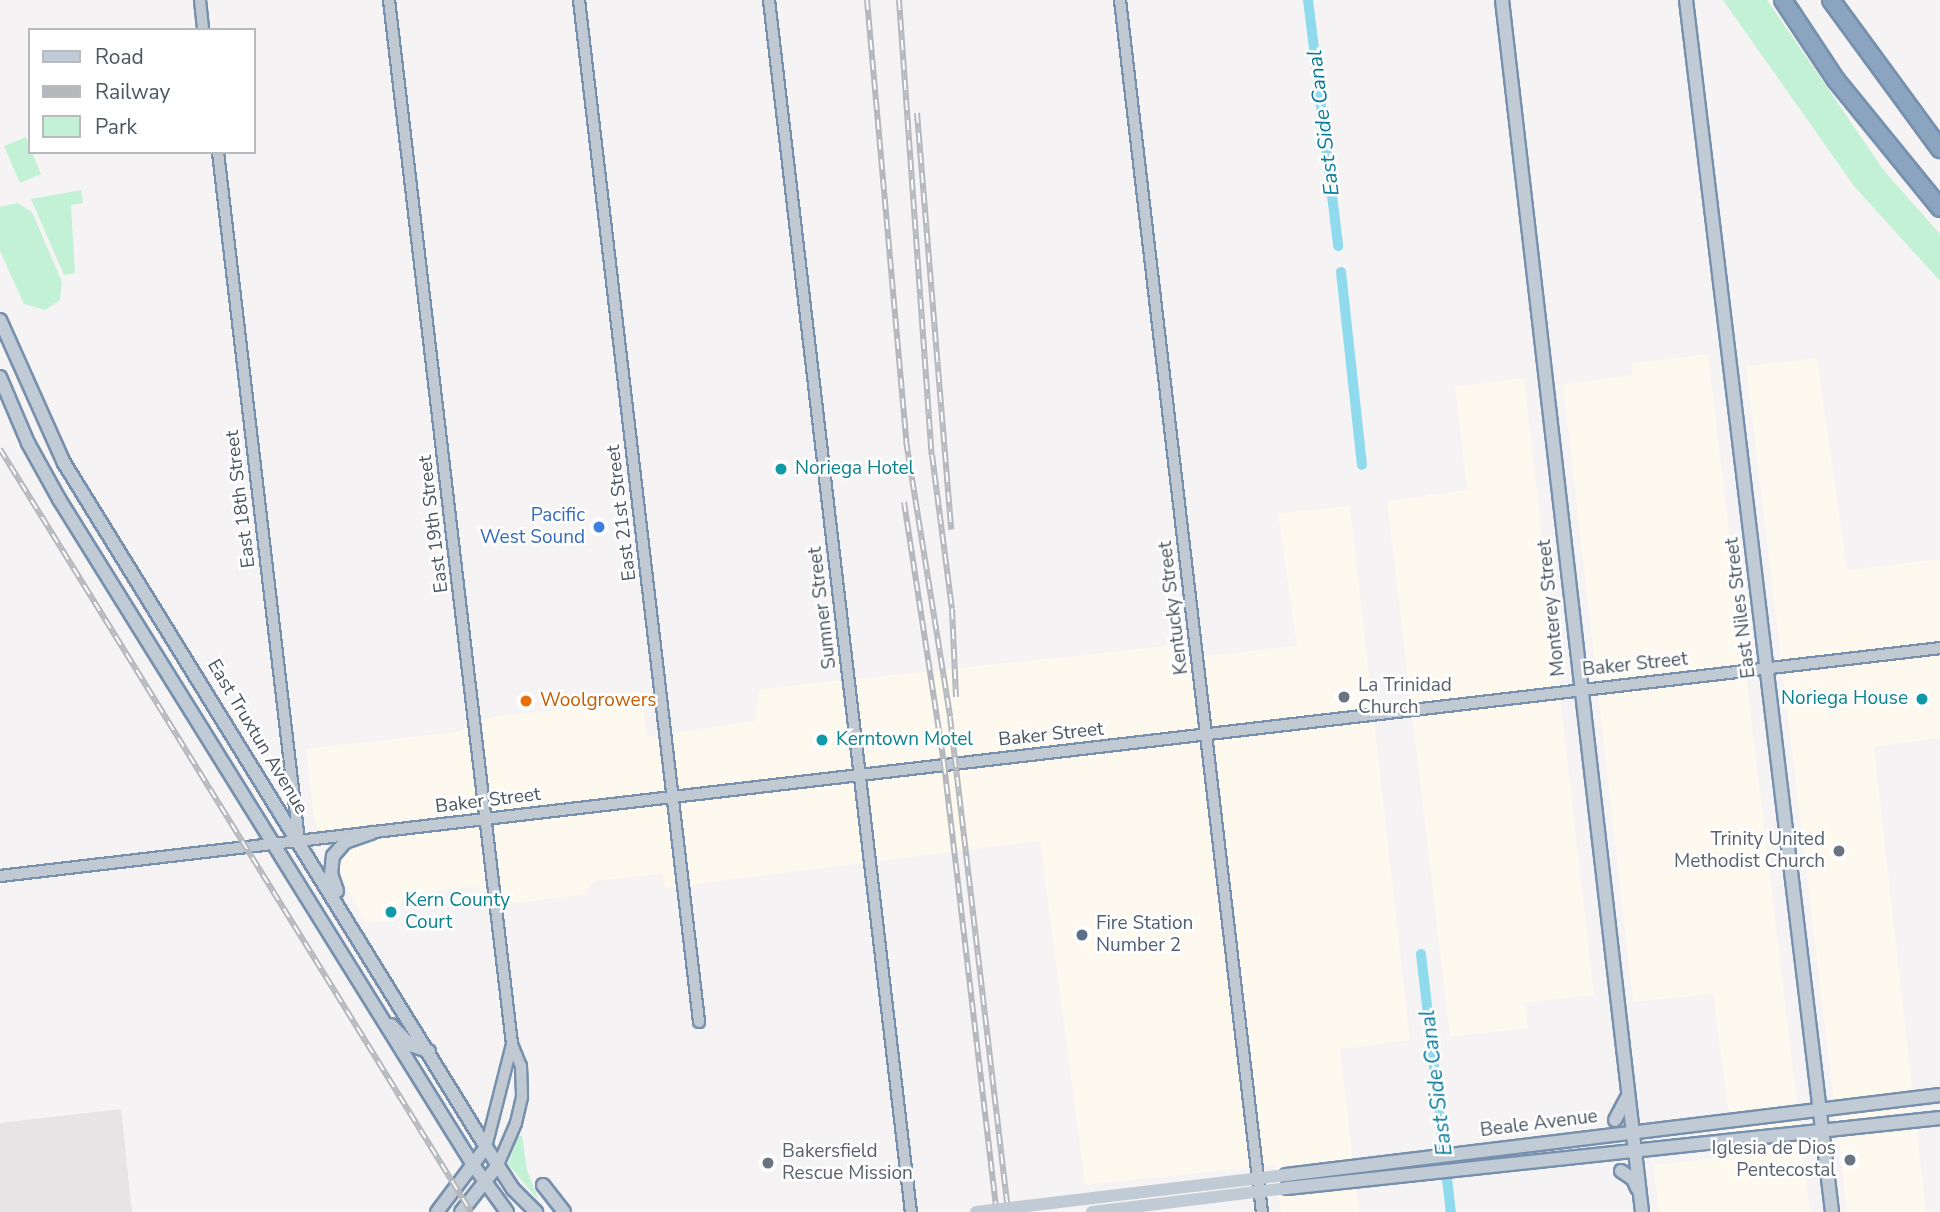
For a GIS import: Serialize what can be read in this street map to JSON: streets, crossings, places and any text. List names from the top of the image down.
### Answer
{
  "streets": {
    "main road": [
      "Monterey Street",
      "East Niles Street",
      "East Truxtun Avenue",
      "Beale Avenue"
    ],
    "street": [
      "East 18th Street",
      "East 21st Street",
      "East 19th Street",
      "Sumner Street",
      "Kentucky Street",
      "Baker Street"
    ]
  },
  "crossings": [
    ["East 18th Street", "Baker Street"],
    ["East 18th Street", "East Truxtun Avenue"],
    ["East 21st Street", "Baker Street"],
    ["East 19th Street", "Baker Street"],
    ["East 19th Street", "East Truxtun Avenue"],
    ["Sumner Street", "Baker Street"],
    ["Kentucky Street", "Baker Street"],
    ["Monterey Street", "Baker Street"],
    ["Monterey Street", "Beale Avenue"],
    ["East Niles Street", "Baker Street"],
    ["East Niles Street", "Beale Avenue"],
    ["Baker Street", "East Truxtun Avenue"]
  ],
  "water": ["East Side Canal"],
  "places": [
    "Noriega Hotel",
    "Pacific West Sound",
    "La Trinidad Church",
    "Noriega House",
    "Woolgrowers",
    "Kerntown Motel",
    "Trinity United Methodist Church",
    "Kern County Court",
    "Fire Station Number 2",
    "Iglesia de Dios Pentecostal",
    "Bakersfield Rescue Mission"
  ],
  "legend": ["Road", "Railway", "Park"]
}
